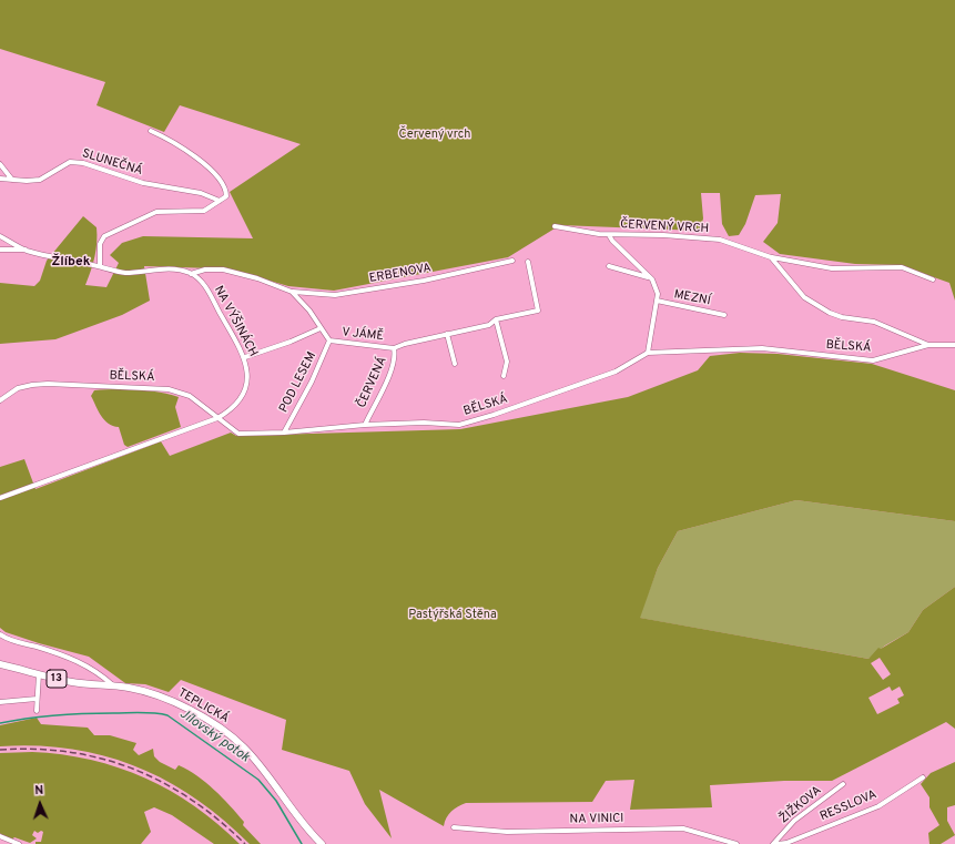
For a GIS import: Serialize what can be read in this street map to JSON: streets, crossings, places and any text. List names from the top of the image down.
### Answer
{
  "streets": {
    "main road": ["13", "TEPLICKÁ"],
    "street": [
      "SLUNEČNÁ",
      "ČERVENÝ VRCH",
      "ERBENOVA",
      "MEZNÍ",
      "NA VÝŠINÁCH",
      "V JÁMĚ",
      "BĚLSKÁ",
      "POD LESEM",
      "ČERVENÁ",
      "ŽIŽKOVA",
      "RESSLOVA",
      "NA VINICI"
    ]
  },
  "crossings": [
    ["NA VÝŠINÁCH", "BĚLSKÁ"],
    ["V JÁMĚ", "POD LESEM"],
    ["V JÁMĚ", "ČERVENÁ"],
    ["BĚLSKÁ", "POD LESEM"],
    ["BĚLSKÁ", "ČERVENÁ"]
  ],
  "districts": ["Žlíbek"],
  "water": ["Jílovský potok"],
  "parks": ["Červený vrch", "Pastýřská Stěna"],
  "north": "top"
}
